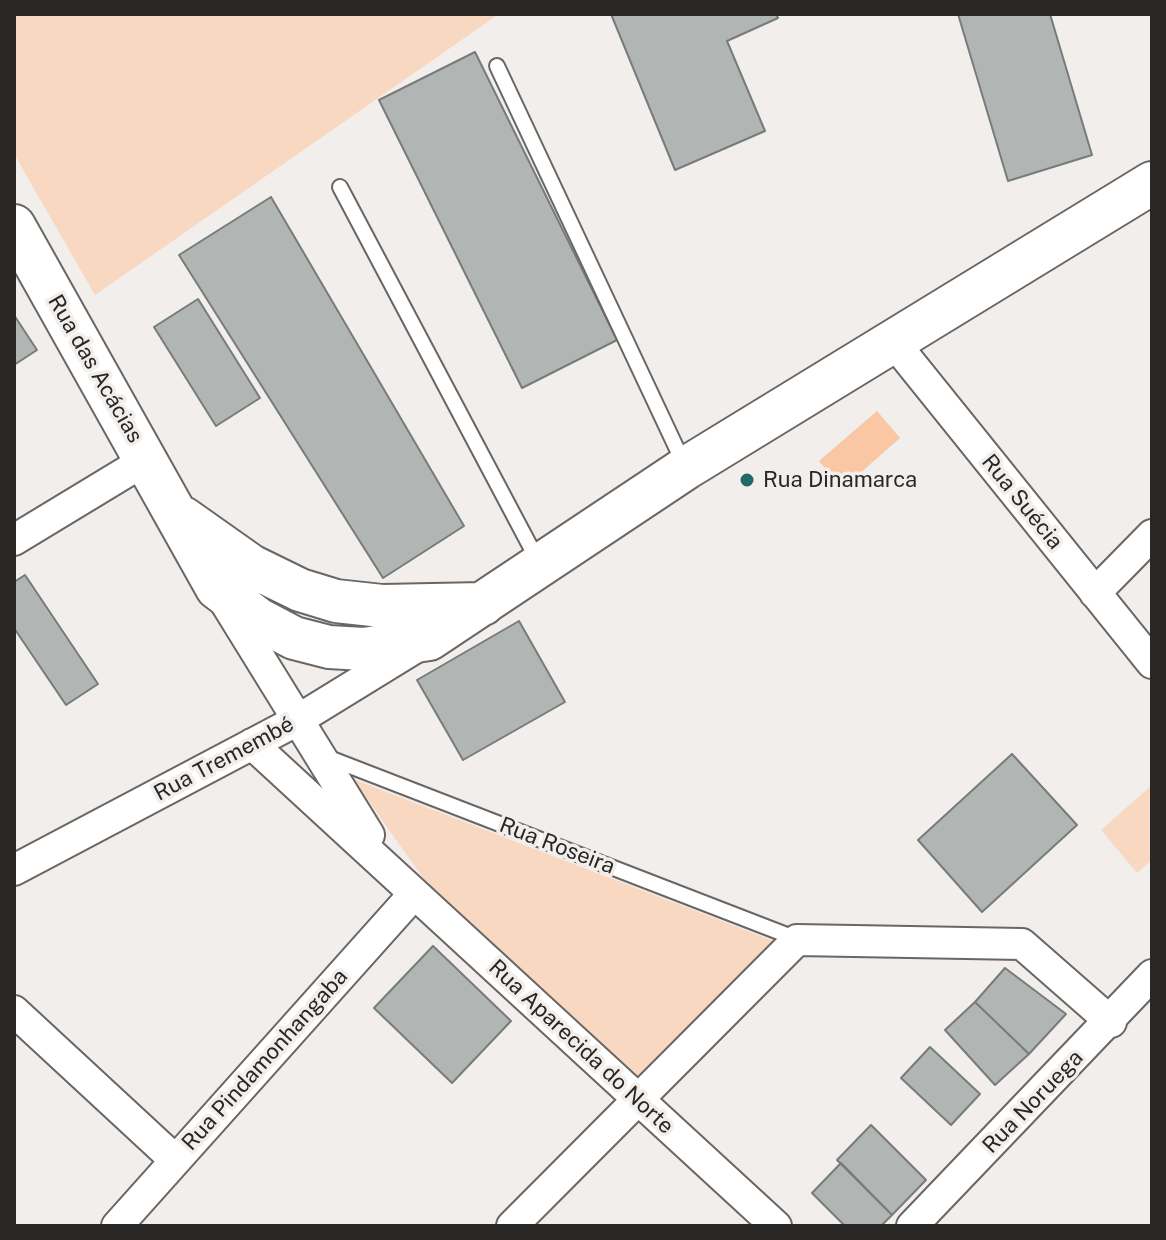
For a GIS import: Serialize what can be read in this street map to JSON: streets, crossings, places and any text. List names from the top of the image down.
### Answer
{
  "streets": {
    "main road": ["Rua das Acácias"],
    "street": [
      "Rua Suécia",
      "Rua Tremembé",
      "Rua Roseira",
      "Rua Aparecida do Norte",
      "Rua Pindamonhangaba",
      "Rua Noruega"
    ]
  },
  "crossings": [
    ["Rua das Acácias", "Rua Tremembé"],
    ["Rua das Acácias", "Rua Aparecida do Norte"],
    ["Rua Tremembé", "Rua Aparecida do Norte"],
    ["Rua Roseira", "Rua Aparecida do Norte"],
    ["Rua Roseira", "Rua Noruega"],
    ["Rua Aparecida do Norte", "Rua Pindamonhangaba"]
  ],
  "places": ["Rua Dinamarca"]
}
